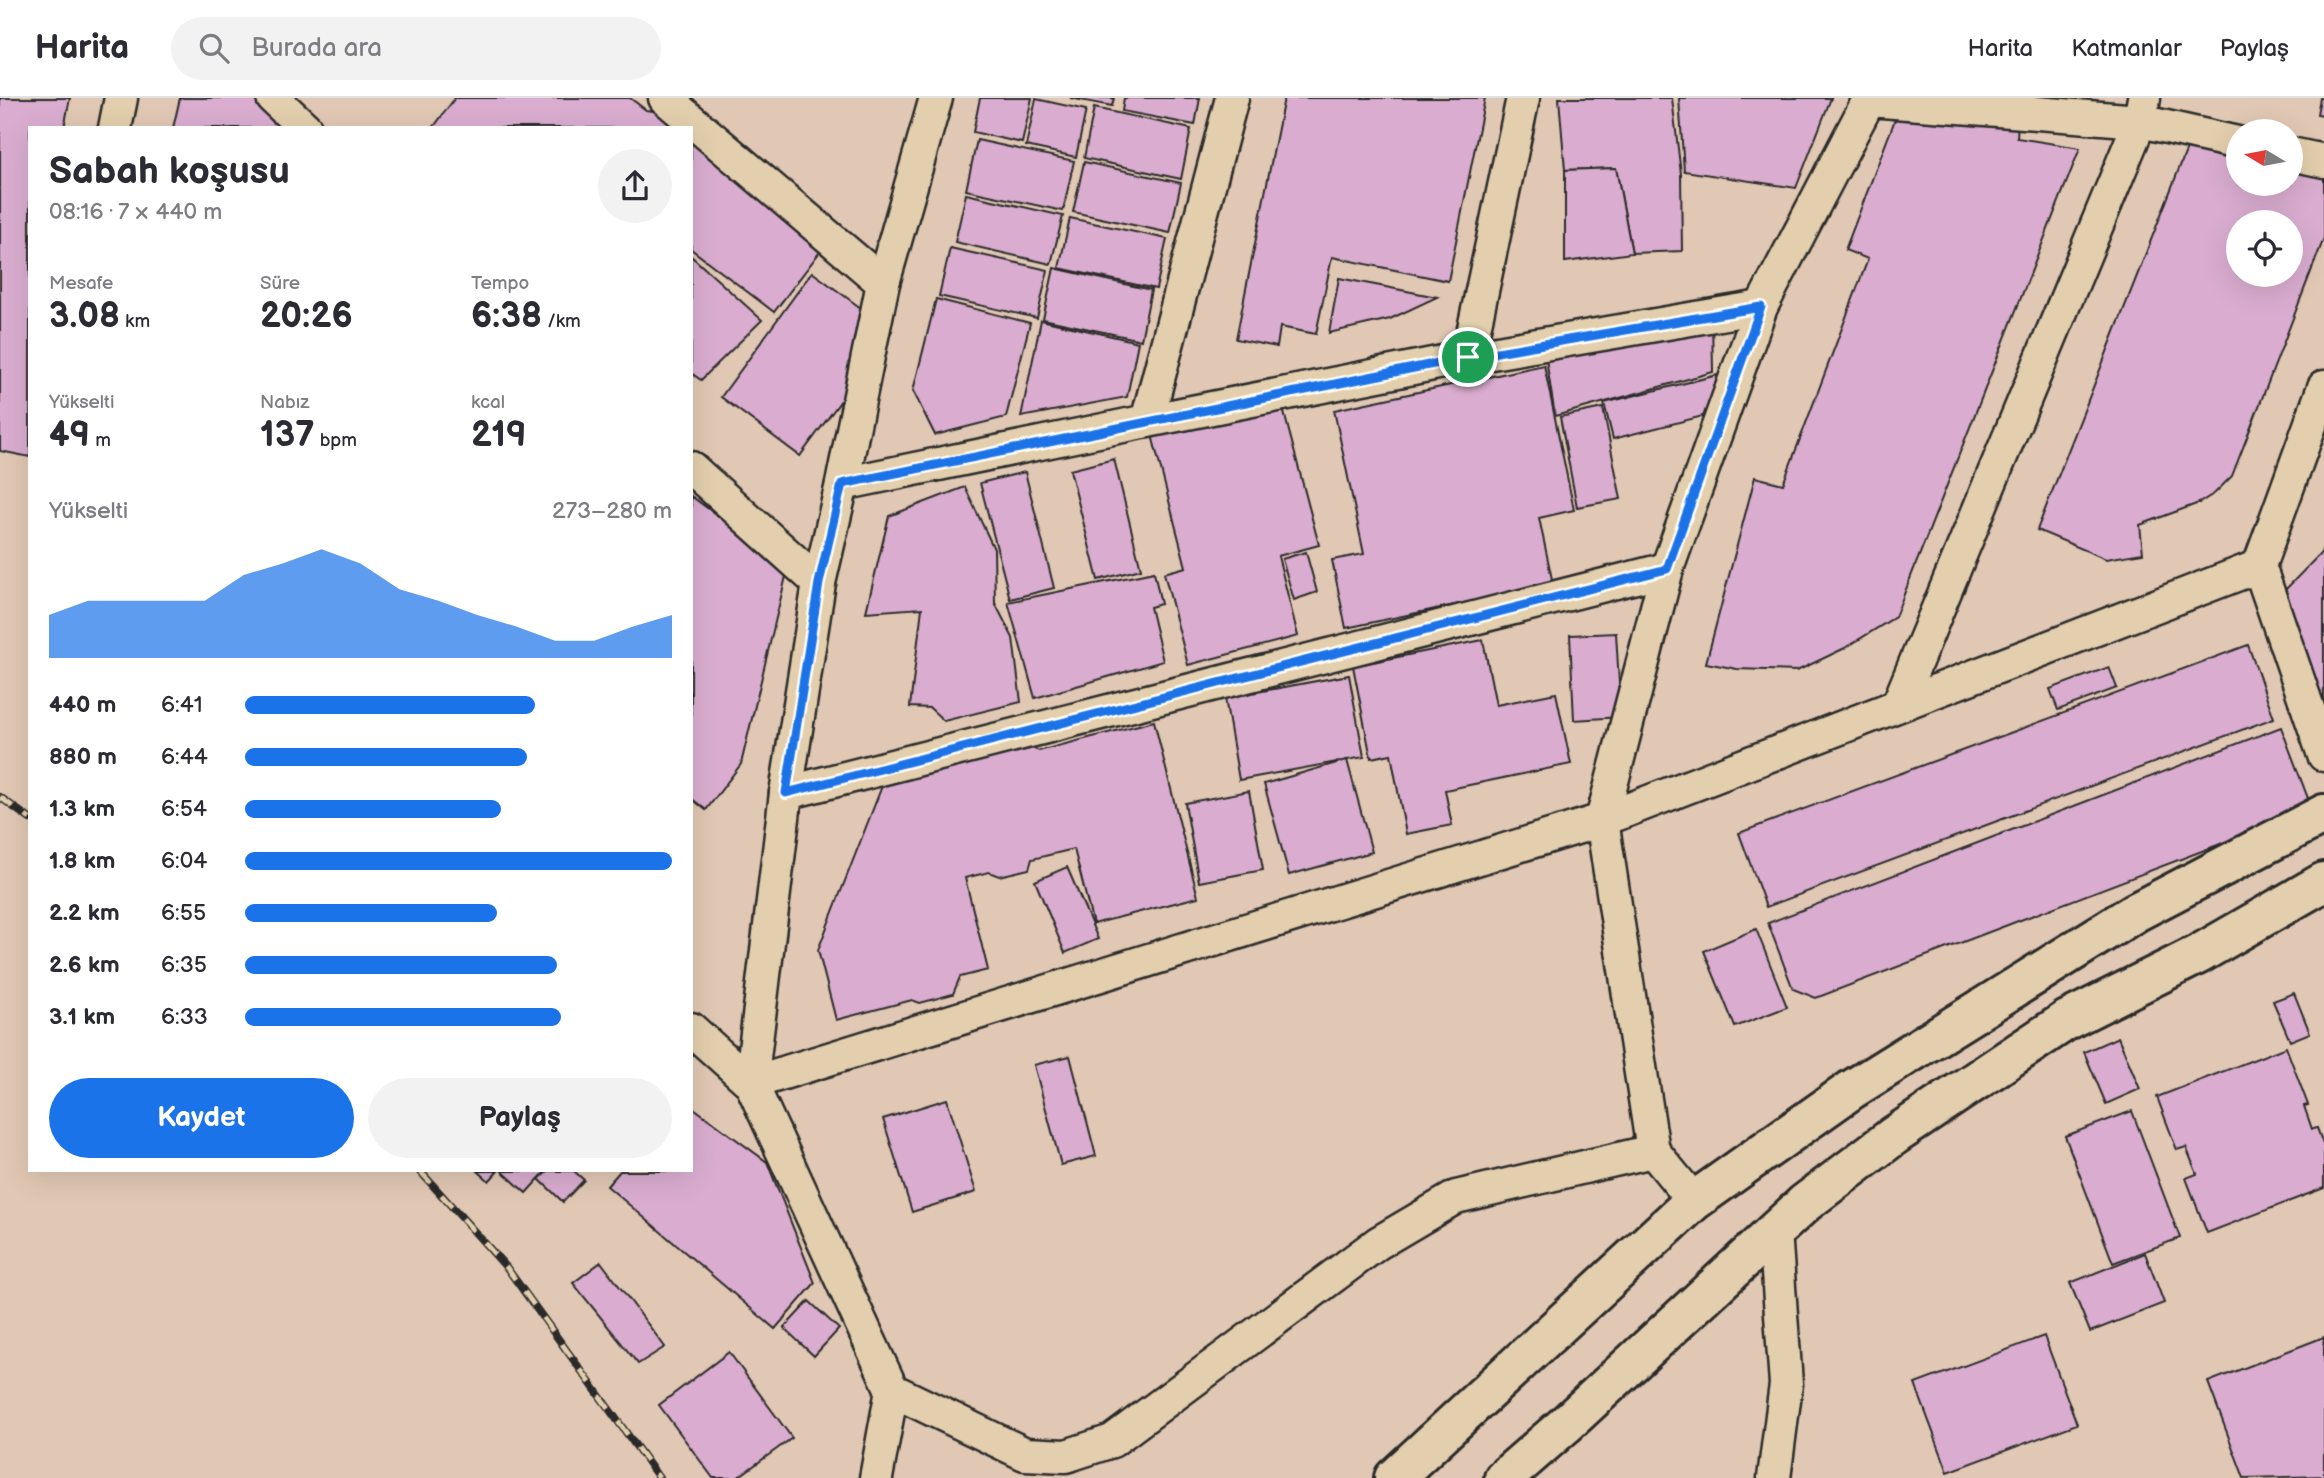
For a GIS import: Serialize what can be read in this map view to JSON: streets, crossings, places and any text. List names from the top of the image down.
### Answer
{
  "north": "left",
  "page": {
    "header": "Harita",
    "search": "Burada ara",
    "nav": ["Harita", "Katmanlar", "Paylaş"],
    "heading": ["Sabah koşusu", "08:16 · 7 × 440 m"],
    "stats": [
      ["Mesafe", "3.08 km"],
      ["Süre", "20:26"],
      ["Tempo", "6:38 /km"],
      ["Yükselti", "49 m"],
      ["Nabız", "137 bpm"],
      ["kcal", "219"]
    ],
    "chart": ["Yükselti", "273–280 m"],
    "list": [
      {
        "name": "440 m",
        "note": "6:41"
      },
      {
        "name": "880 m",
        "note": "6:44"
      },
      {
        "name": "1.3 km",
        "note": "6:54"
      },
      {
        "name": "1.8 km",
        "note": "6:04"
      },
      {
        "name": "2.2 km",
        "note": "6:55"
      },
      {
        "name": "2.6 km",
        "note": "6:35"
      },
      {
        "name": "3.1 km",
        "note": "6:33"
      }
    ],
    "buttons": ["Kaydet", "Paylaş"]
  }
}
